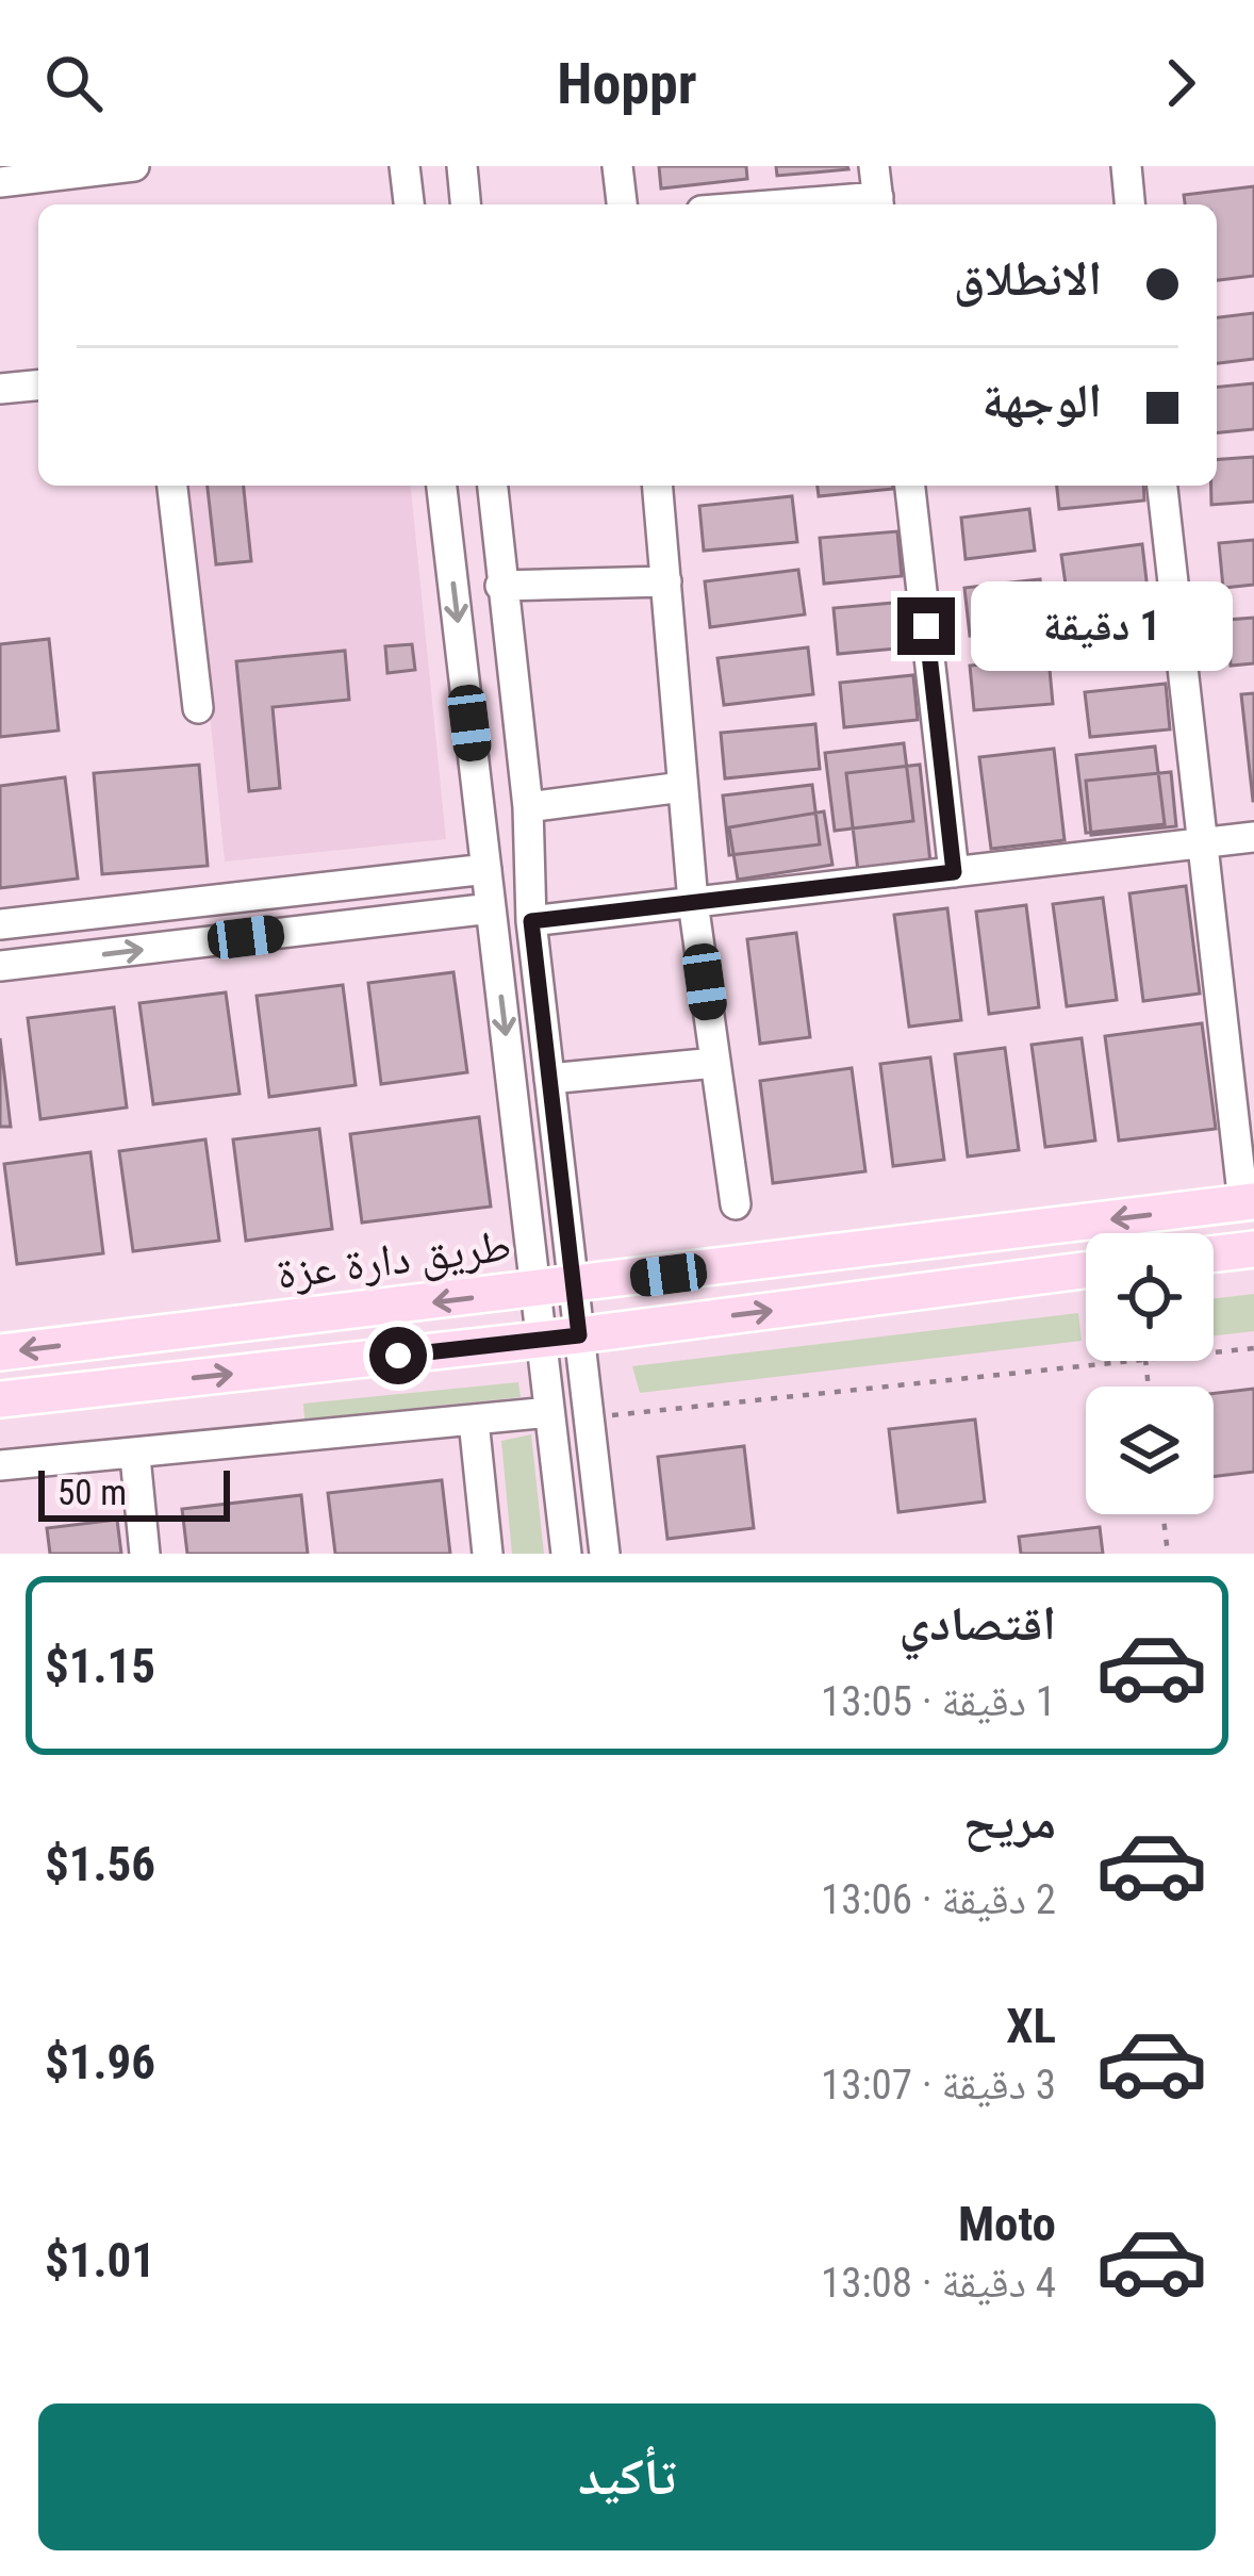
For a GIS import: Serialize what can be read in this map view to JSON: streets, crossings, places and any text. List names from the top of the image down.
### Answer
{
  "streets": {
    "main road": ["طريق دارة عزة"]
  },
  "scale_bar": "50 m",
  "page": {
    "header": "Hoppr",
    "banner": ["الانطلاق", "الوجهة"],
    "bubble": "1 دقيقة",
    "scale": "50 m",
    "list": [
      {
        "name": "اقتصادي",
        "note": "1 دقيقة · 13:05",
        "value": "$1.15"
      },
      {
        "name": "مريح",
        "note": "2 دقيقة · 13:06",
        "value": "$1.56"
      },
      {
        "name": "XL",
        "note": "3 دقيقة · 13:07",
        "value": "$1.96"
      },
      {
        "name": "Moto",
        "note": "4 دقيقة · 13:08",
        "value": "$1.01"
      }
    ],
    "buttons": "تأكيد"
  }
}
